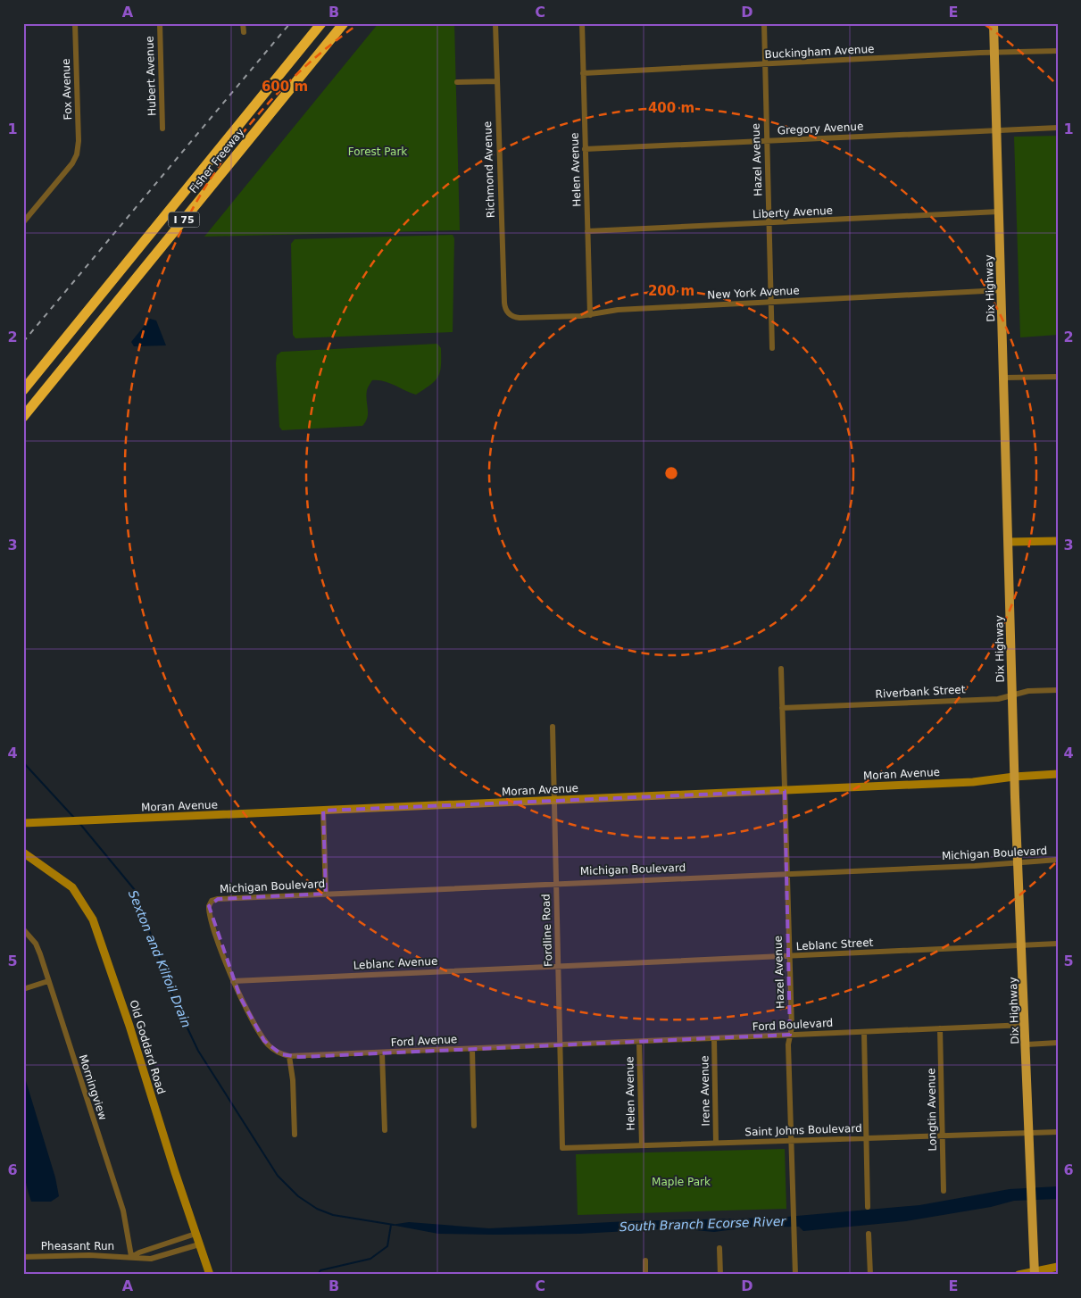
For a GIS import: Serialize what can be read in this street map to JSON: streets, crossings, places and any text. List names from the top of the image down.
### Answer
{
  "streets": {
    "highway": ["Fisher Freeway", "I 75"],
    "main road": ["Dix Highway", "Moran Avenue", "Old Goddard Road"],
    "street": [
      "Buckingham Avenue",
      "Hubert Avenue",
      "Fox Avenue",
      "Gregory Avenue",
      "Hazel Avenue",
      "Richmond Avenue",
      "Helen Avenue",
      "Liberty Avenue",
      "New York Avenue",
      "Riverbank Street",
      "Michigan Boulevard",
      "Fordline Road",
      "Leblanc Street",
      "Leblanc Avenue",
      "Ford Boulevard",
      "Ford Avenue",
      "Morningview",
      "Irene Avenue",
      "Longtin Avenue",
      "Saint Johns Boulevard",
      "Pheasant Run"
    ]
  },
  "crossings": [
    ["Buckingham Avenue", "Hazel Avenue"],
    ["Buckingham Avenue", "Helen Avenue"],
    ["Buckingham Avenue", "Dix Highway"],
    ["Gregory Avenue", "Hazel Avenue"],
    ["Gregory Avenue", "Helen Avenue"],
    ["Gregory Avenue", "Dix Highway"],
    ["Hazel Avenue", "Liberty Avenue"],
    ["Hazel Avenue", "New York Avenue"],
    ["Hazel Avenue", "Riverbank Street"],
    ["Hazel Avenue", "Moran Avenue"],
    ["Hazel Avenue", "Michigan Boulevard"],
    ["Hazel Avenue", "Leblanc Street"],
    ["Hazel Avenue", "Ford Boulevard"],
    ["Hazel Avenue", "Saint Johns Boulevard"],
    ["Richmond Avenue", "New York Avenue"],
    ["Helen Avenue", "Liberty Avenue"],
    ["Helen Avenue", "New York Avenue"],
    ["Helen Avenue", "Ford Boulevard"],
    ["Helen Avenue", "Saint Johns Boulevard"],
    ["Liberty Avenue", "Dix Highway"],
    ["Dix Highway", "New York Avenue"],
    ["Dix Highway", "Riverbank Street"],
    ["Dix Highway", "Moran Avenue"],
    ["Dix Highway", "Michigan Boulevard"],
    ["Dix Highway", "Leblanc Street"],
    ["Dix Highway", "Ford Boulevard"],
    ["Dix Highway", "Saint Johns Boulevard"],
    ["Moran Avenue", "Fordline Road"],
    ["Michigan Boulevard", "Fordline Road"],
    ["Michigan Boulevard", "Leblanc Avenue"],
    ["Fordline Road", "Leblanc Street"],
    ["Fordline Road", "Leblanc Avenue"],
    ["Fordline Road", "Ford Boulevard"],
    ["Fordline Road", "Ford Avenue"],
    ["Fordline Road", "Saint Johns Boulevard"],
    ["Leblanc Street", "Leblanc Avenue"],
    ["Ford Boulevard", "Ford Avenue"],
    ["Ford Boulevard", "Irene Avenue"],
    ["Ford Boulevard", "Longtin Avenue"],
    ["Old Goddard Road", "Pheasant Run"],
    ["Morningview", "Pheasant Run"],
    ["Irene Avenue", "Saint Johns Boulevard"],
    ["Longtin Avenue", "Saint Johns Boulevard"]
  ],
  "water": ["Sexton and Kilfoil Drain", "South Branch Ecorse River"],
  "parks": ["Forest Park", "Maple Park"],
  "grid": {
    "columns": [
      "A",
      "B",
      "C",
      "D",
      "E"
    ],
    "rows": [
      "1",
      "2",
      "3",
      "4",
      "5",
      "6"
    ]
  },
  "rings": ["600 m", "400 m", "200 m"]
}
